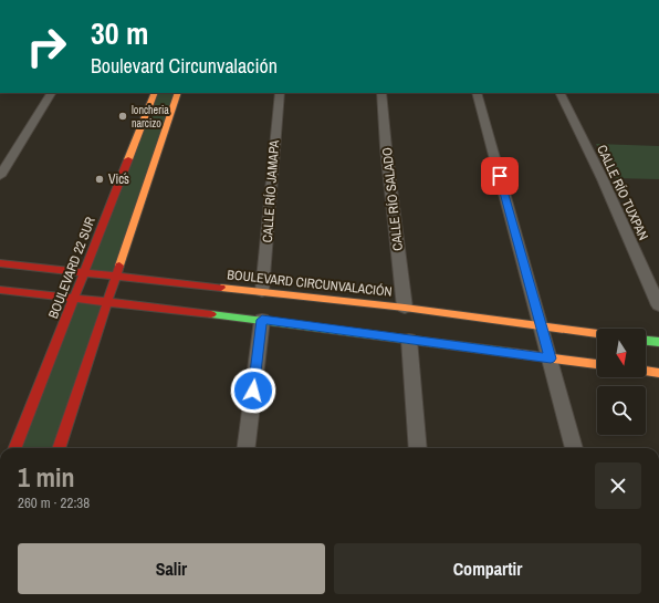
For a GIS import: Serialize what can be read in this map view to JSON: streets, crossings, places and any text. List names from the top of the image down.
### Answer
{
  "streets": {
    "main road": ["BOULEVARD 22 SUR", "BOULEVARD CIRCUNVALACIÓN"],
    "street": ["CALLE RÍO JAMAPA", "CALLE RÍO TUXPAN", "CALLE RÍO SALADO"]
  },
  "crossings": [
    ["CALLE RÍO JAMAPA", "BOULEVARD CIRCUNVALACIÓN"],
    ["CALLE RÍO SALADO", "BOULEVARD CIRCUNVALACIÓN"],
    ["BOULEVARD 22 SUR", "BOULEVARD CIRCUNVALACIÓN"]
  ],
  "places": ["loncheria narcizo", "Vic´s"],
  "north": "bottom",
  "page": {
    "turn": ["30 m", "Boulevard Circunvalación"],
    "heading": ["1 min", "260 m · 22:38"],
    "buttons": ["Salir", "Compartir"]
  }
}
